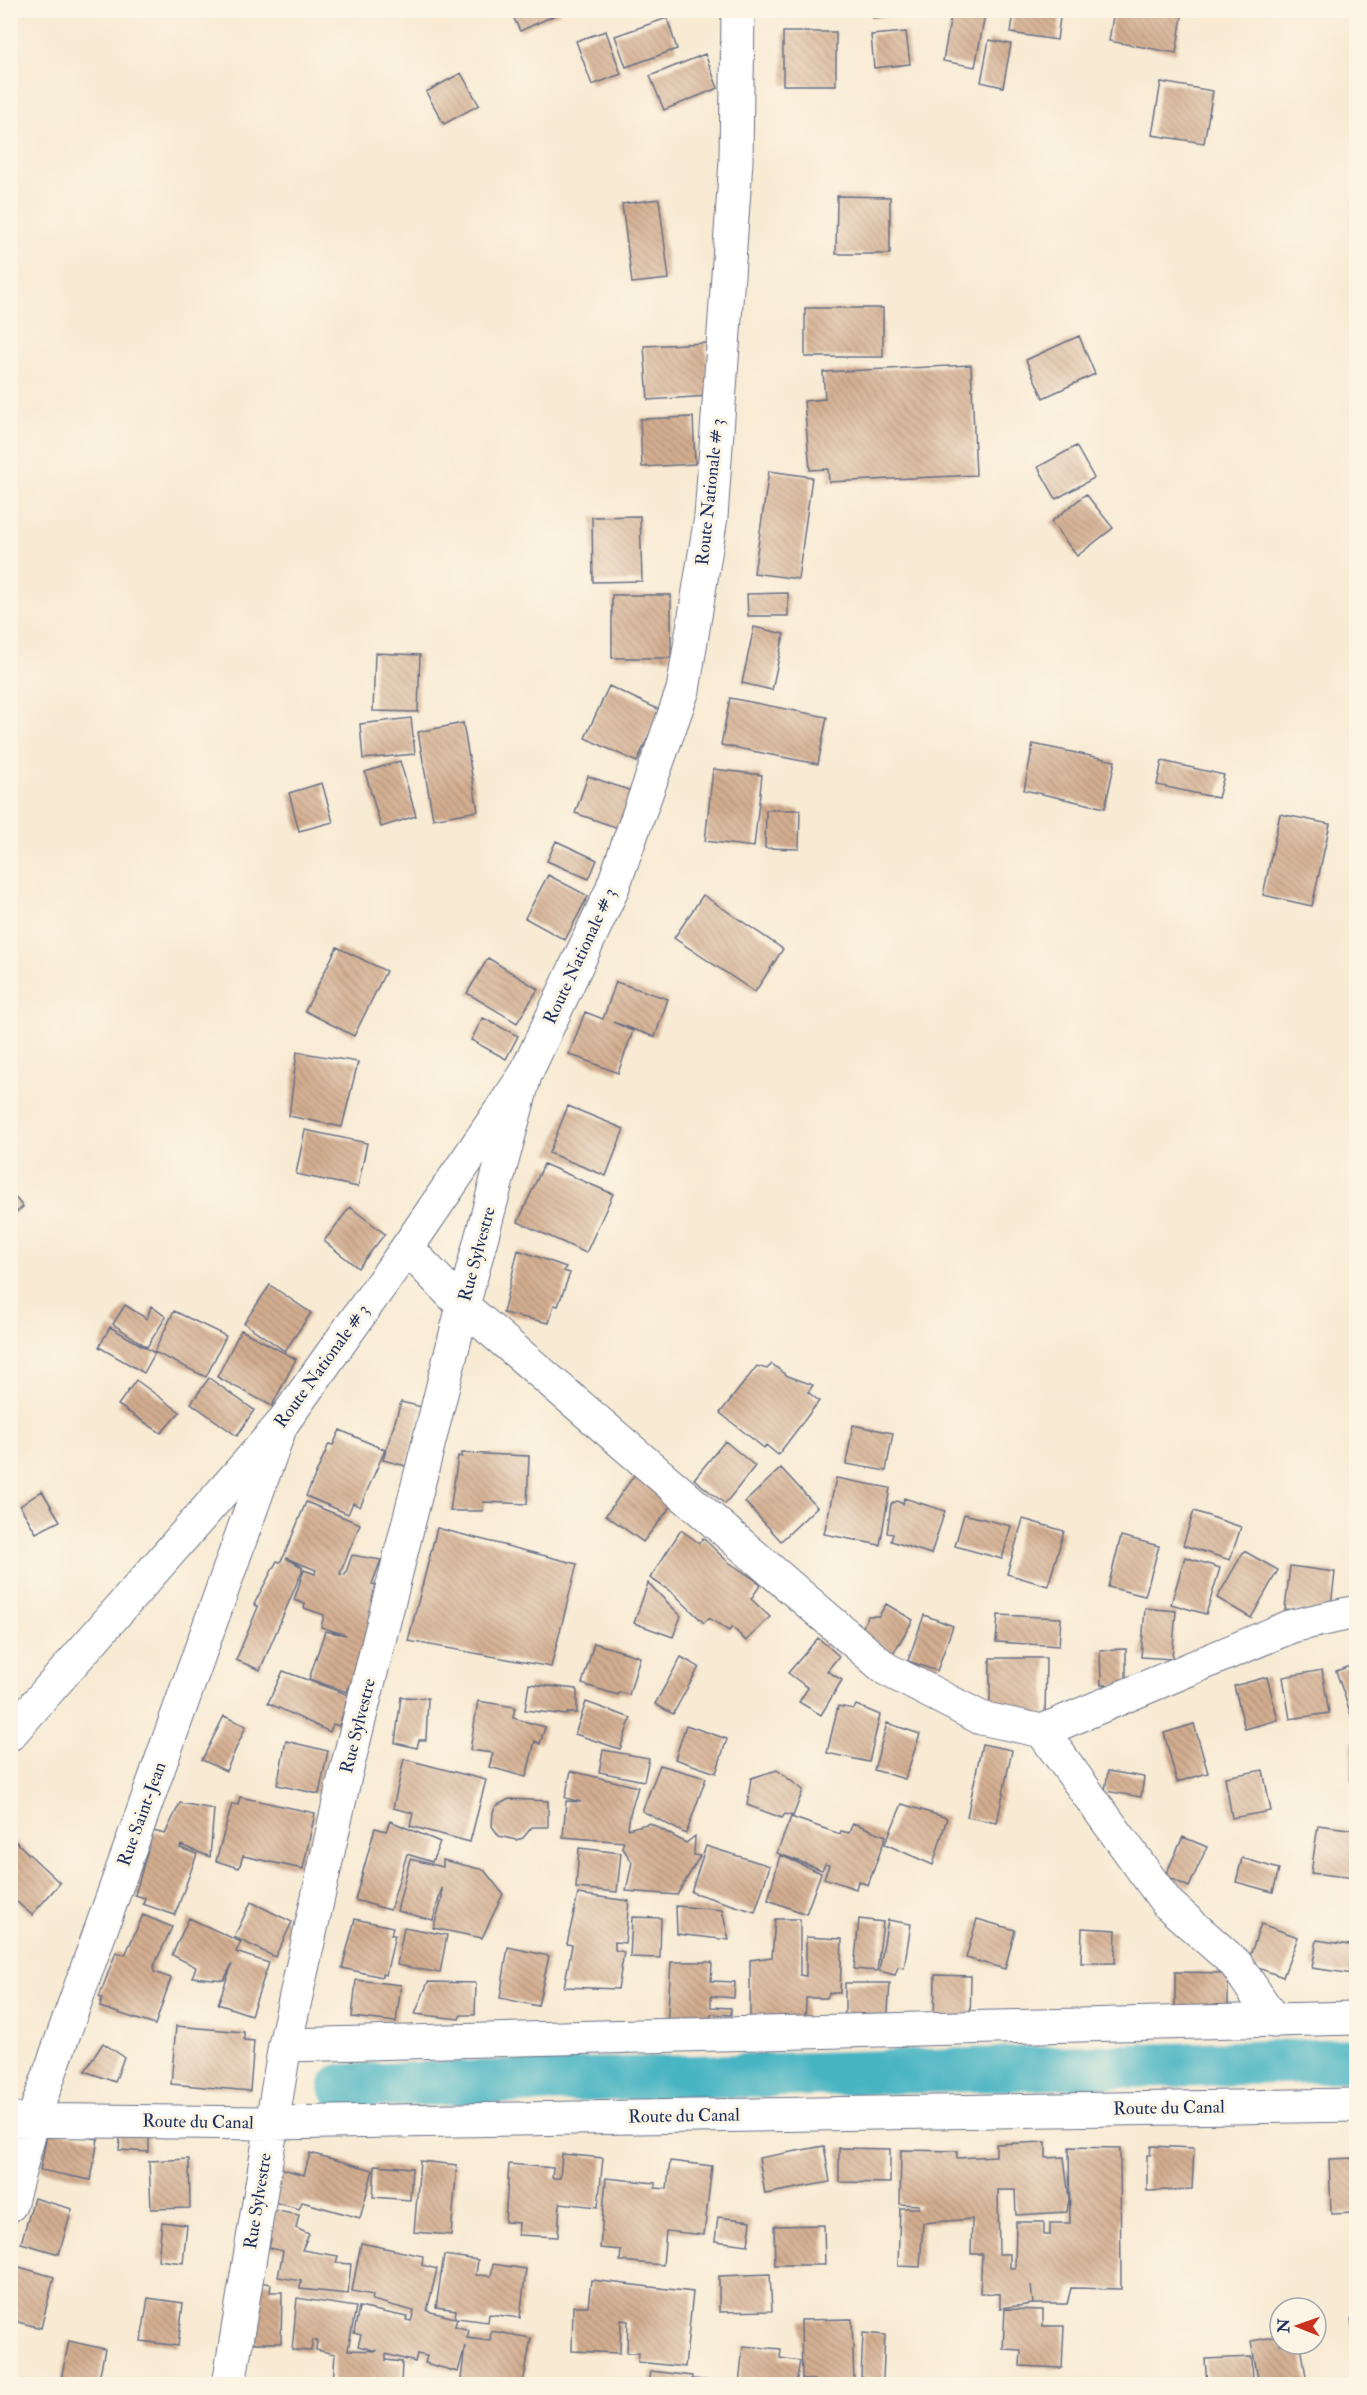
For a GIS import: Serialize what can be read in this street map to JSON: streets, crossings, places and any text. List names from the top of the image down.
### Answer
{
  "streets": {
    "street": [
      "Route Nationale # 3",
      "Rue Sylvestre",
      "Rue Saint-Jean",
      "Route du Canal"
    ]
  },
  "crossings": [
    ["Route Nationale # 3", "Rue Sylvestre"],
    ["Route Nationale # 3", "Rue Saint-Jean"],
    ["Rue Sylvestre", "Route du Canal"],
    ["Rue Saint-Jean", "Route du Canal"]
  ],
  "north": "left"
}
